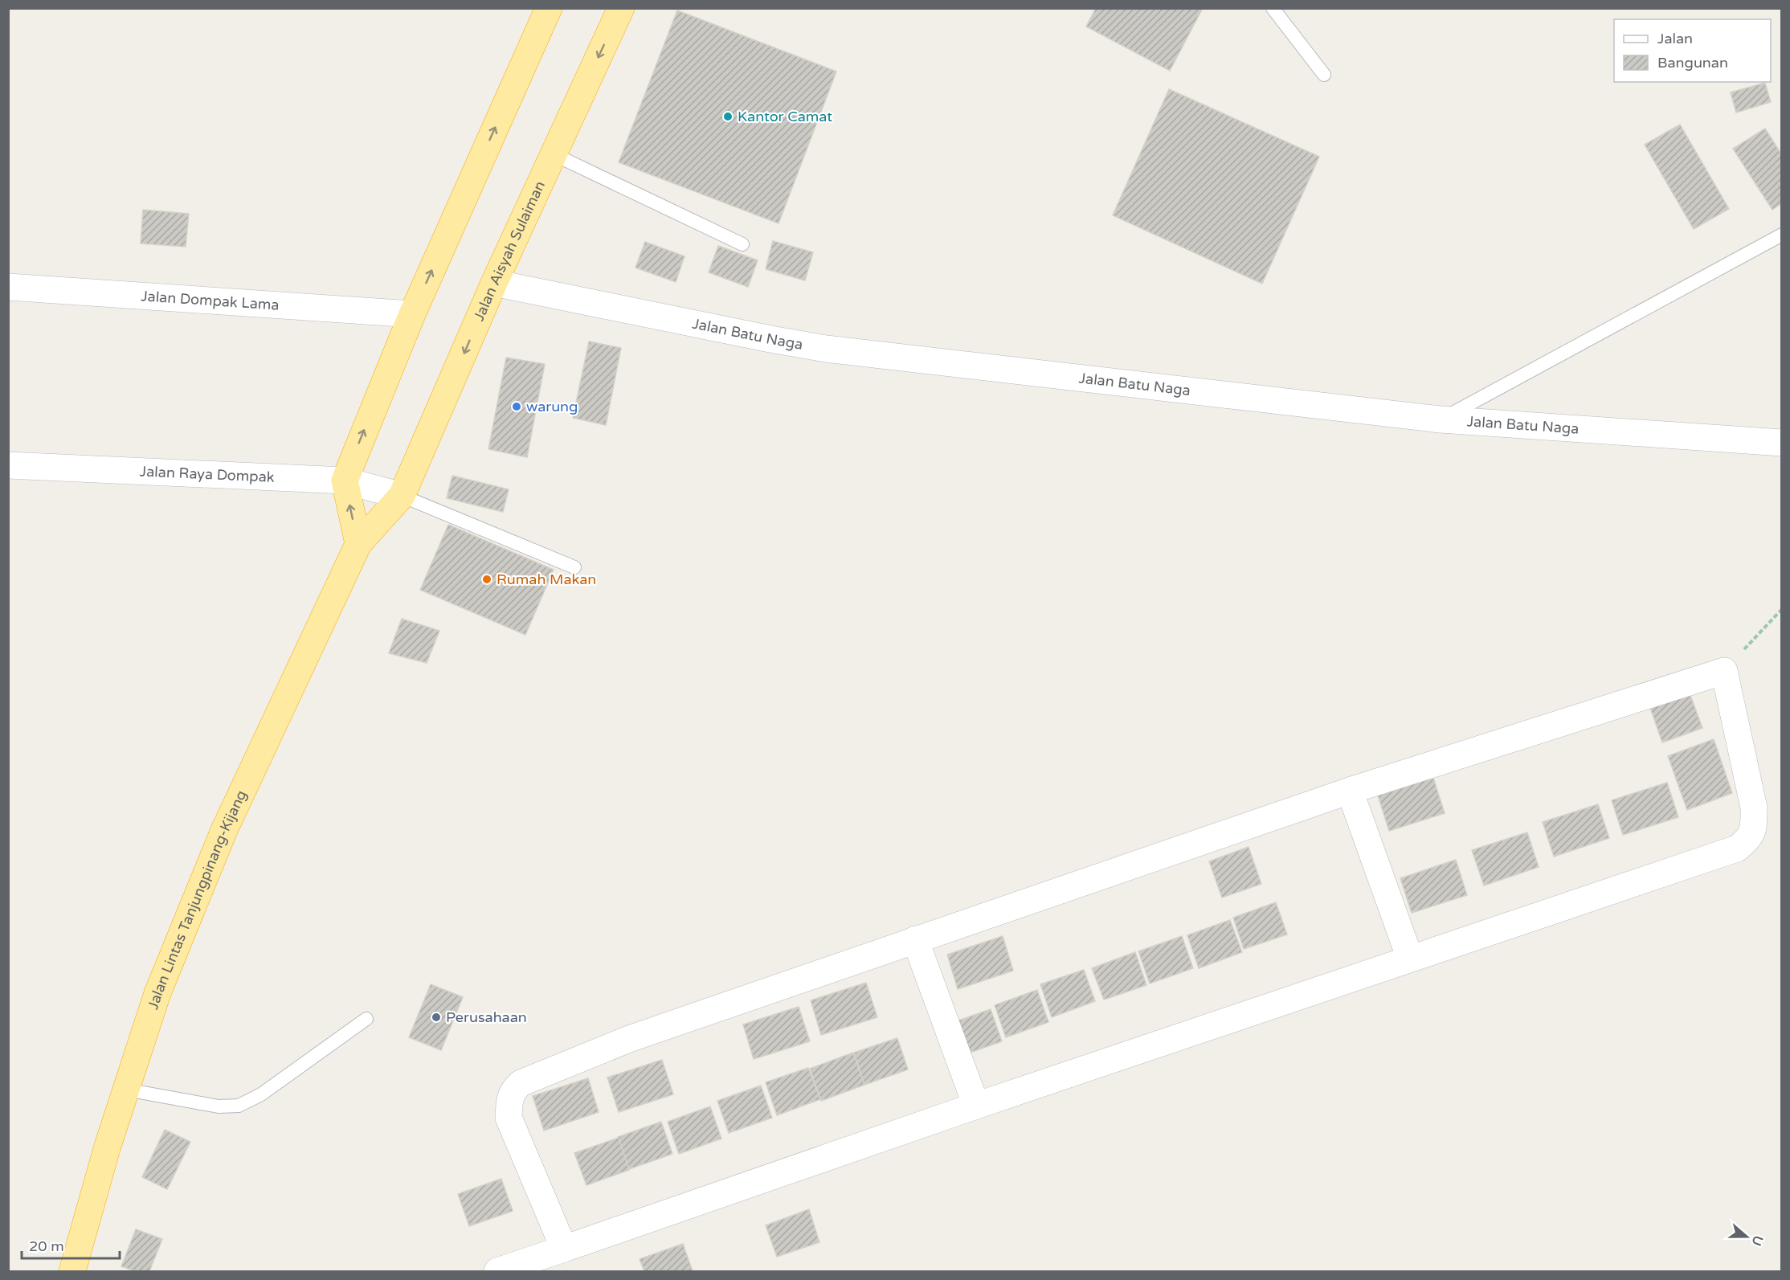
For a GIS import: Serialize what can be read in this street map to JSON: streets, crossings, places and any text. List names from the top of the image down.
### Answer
{
  "streets": {
    "highway": ["Jalan Aisyah Sulaiman", "Jalan Lintas Tanjungpinang-Kijang"],
    "street": ["Jalan Dompak Lama", "Jalan Batu Naga", "Jalan Raya Dompak"]
  },
  "crossings": [
    ["Jalan Aisyah Sulaiman", "Jalan Batu Naga"],
    ["Jalan Aisyah Sulaiman", "Jalan Raya Dompak"],
    ["Jalan Aisyah Sulaiman", "Jalan Lintas Tanjungpinang-Kijang"]
  ],
  "places": [
    "Kantor Camat",
    "warung",
    "Rumah Makan",
    "Perusahaan"
  ],
  "legend": ["Jalan", "Bangunan"],
  "scale_bar": "20 m",
  "north": "right"
}
